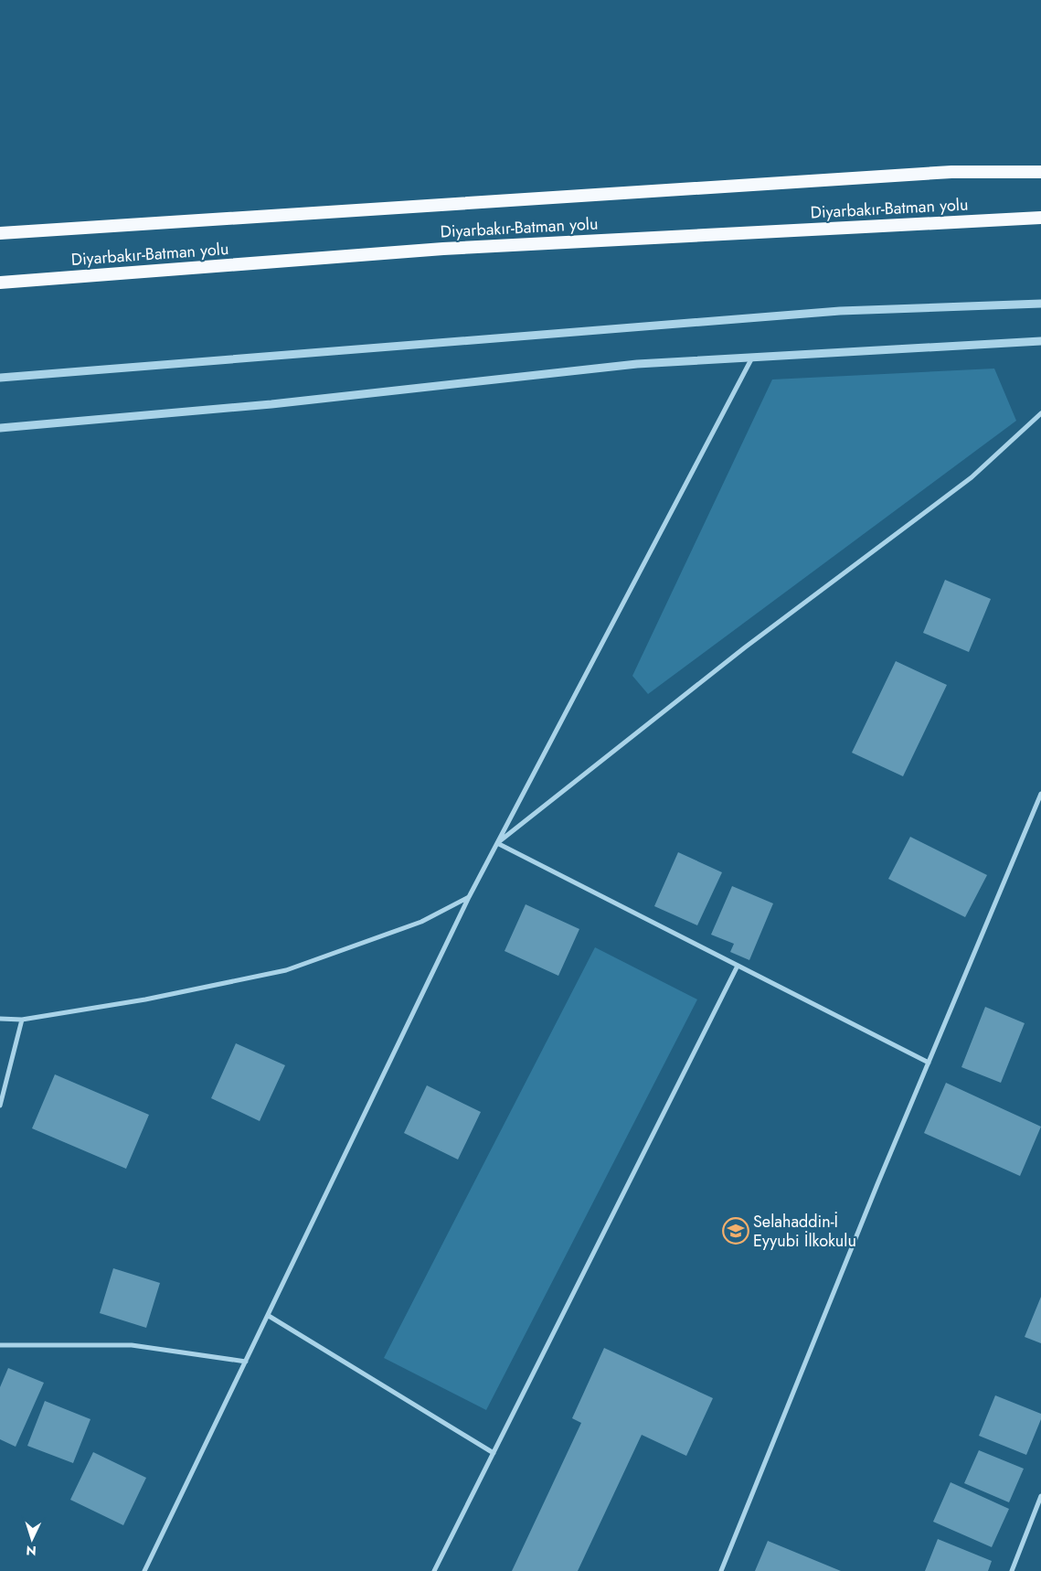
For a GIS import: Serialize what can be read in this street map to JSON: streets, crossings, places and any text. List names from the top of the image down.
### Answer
{
  "streets": {
    "highway": ["Diyarbakır-Batman yolu"]
  },
  "places": {
    "school or university": ["Selahaddin-İ Eyyubi İlkokulu"]
  },
  "north": "bottom"
}
